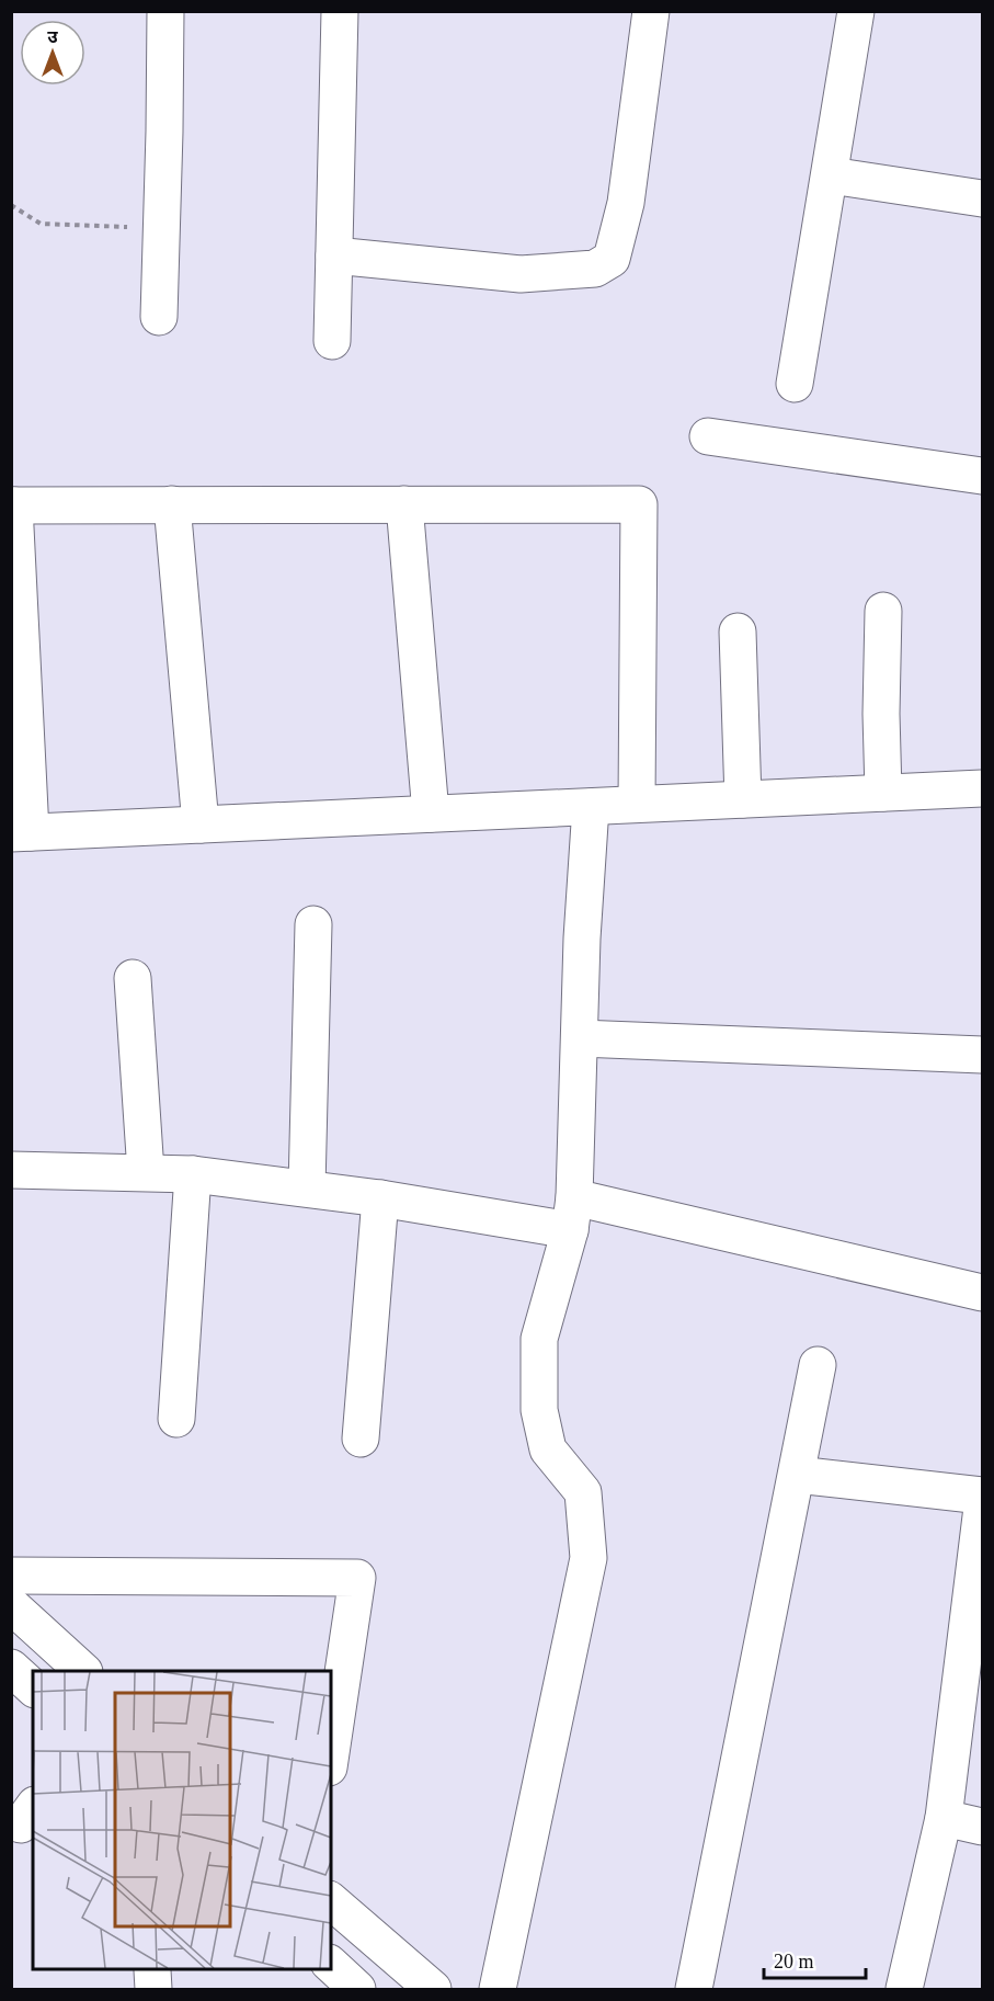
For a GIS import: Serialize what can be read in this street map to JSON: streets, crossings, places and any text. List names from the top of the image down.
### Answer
{
  "scale_bar": "20 m",
  "north": "top"
}
